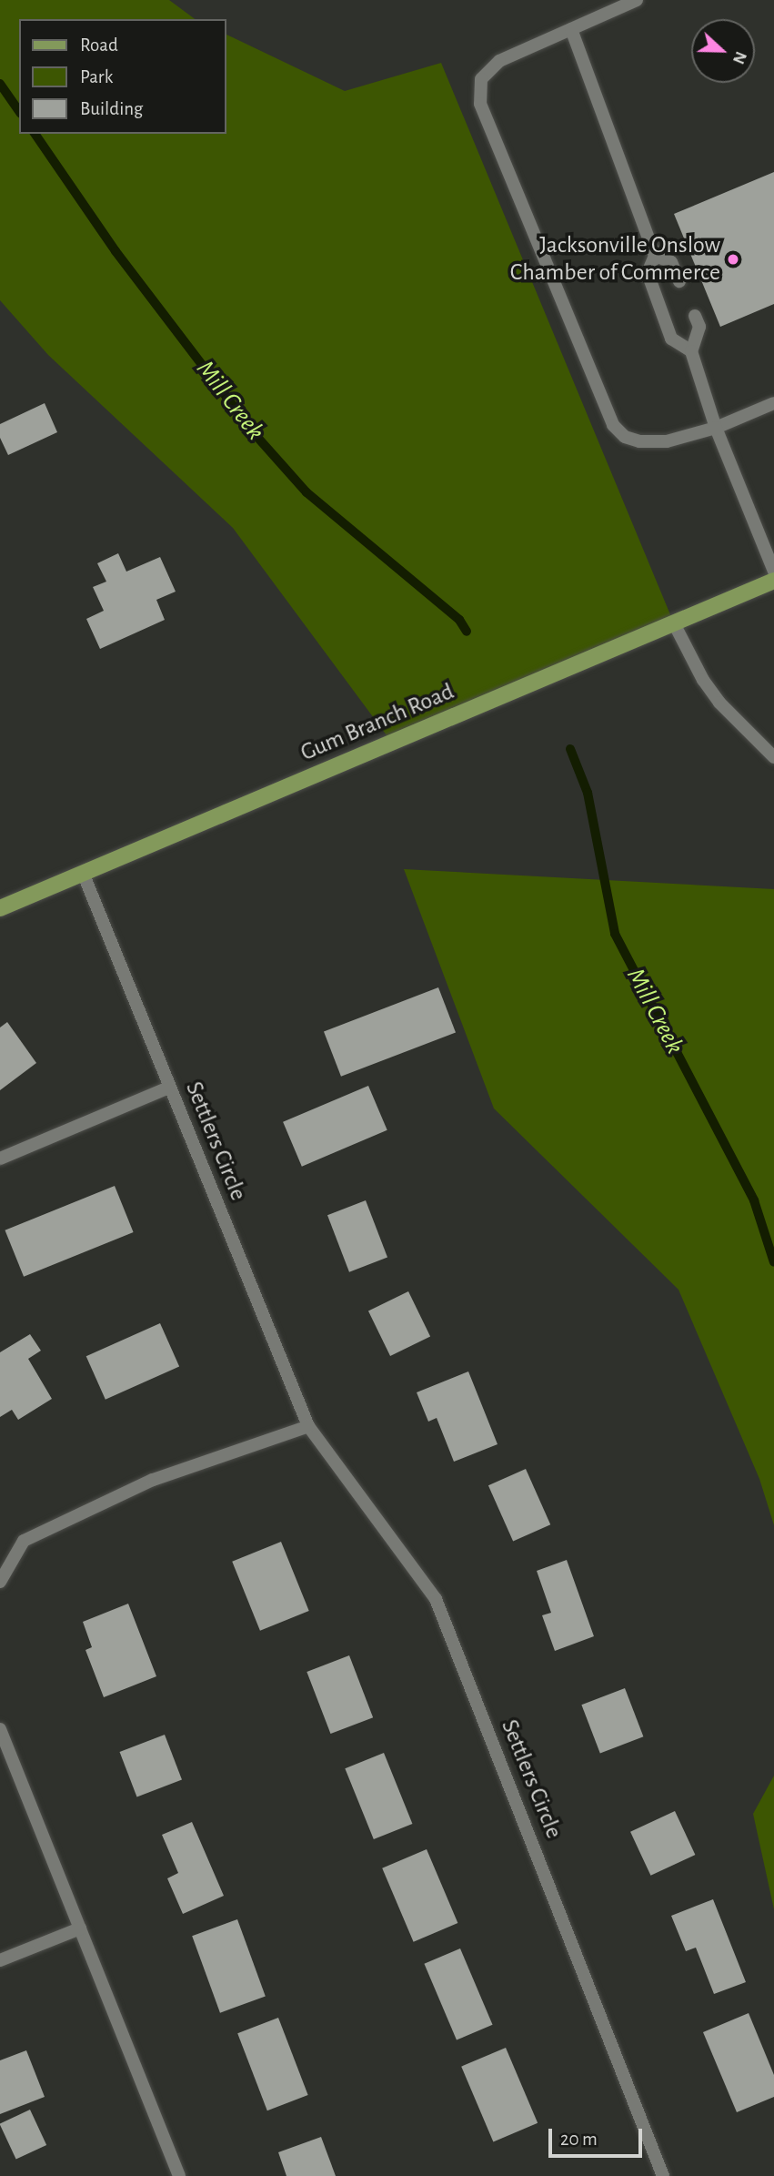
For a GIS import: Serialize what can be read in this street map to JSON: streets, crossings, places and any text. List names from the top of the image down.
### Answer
{
  "streets": {
    "main road": ["Gum Branch Road"],
    "street": ["Settlers Circle"]
  },
  "crossings": [
    ["Gum Branch Road", "Settlers Circle"]
  ],
  "water": ["Mill Creek"],
  "places": ["Jacksonville Onslow Chamber of Commerce"],
  "legend": ["Road", "Park", "Building"],
  "scale_bar": "20 m",
  "north": "right"
}
